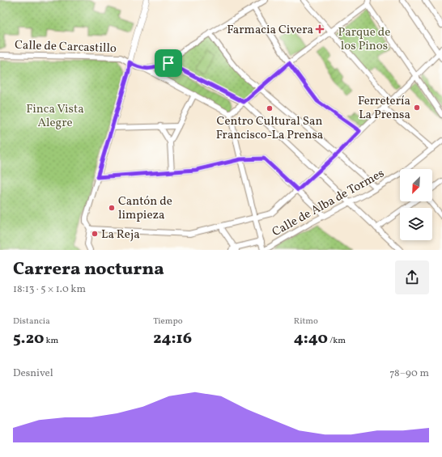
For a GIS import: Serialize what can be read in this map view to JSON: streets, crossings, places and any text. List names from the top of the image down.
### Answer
{
  "streets": {
    "street": ["Calle de Carcastillo", "Calle de Alba de Tormes"]
  },
  "parks": ["Parque de los Pinos", "Finca Vista Alegre"],
  "places": {
    "health": ["Farmacia Civera"],
    "other": [
      "Ferretería La Prensa",
      "Centro Cultural San Francisco-La Prensa",
      "Cantón de limpieza",
      "La Reja"
    ]
  },
  "north": "bottom left",
  "page": {
    "heading": ["Carrera nocturna", "18:13 · 5 × 1.0 km"],
    "stats": [
      ["Distancia", "5.20 km"],
      ["Tiempo", "24:16"],
      ["Ritmo", "4:40 /km"]
    ],
    "chart": ["Desnivel", "78–90 m"]
  }
}
